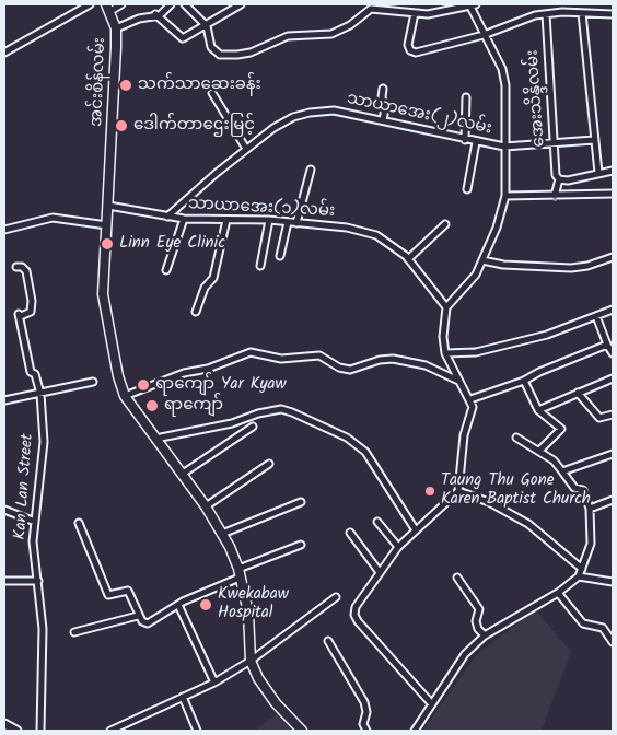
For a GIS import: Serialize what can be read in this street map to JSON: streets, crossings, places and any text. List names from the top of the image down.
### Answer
{
  "streets": {
    "main road": ["အင်းစိန်လမ်း"],
    "street": [
      "အေးသိန္ဒိလမ်း",
      "သာယာအေး(၂)လမ်း",
      "သာယာအေး(၁)လမ်း",
      "Kan Lan Street"
    ]
  },
  "crossings": [
    ["အင်းစိန်လမ်း", "သာယာအေး(၁)လမ်း"],
    ["အေးသိန္ဒိလမ်း", "သာယာအေး(၂)လမ်း"],
    ["သာယာအေး(၂)လမ်း", "သာယာအေး(၁)လမ်း"]
  ],
  "places": [
    "သက်သာဆေးခန်း",
    "ဒေါက်တာဌေးမြင့်",
    "Linn Eye Clinic",
    "ရာကျော် Yar Kyaw",
    "ရာကျော်",
    "Taung Thu Gone Karen Baptist Church",
    "Kwekabaw Hospital"
  ]
}
